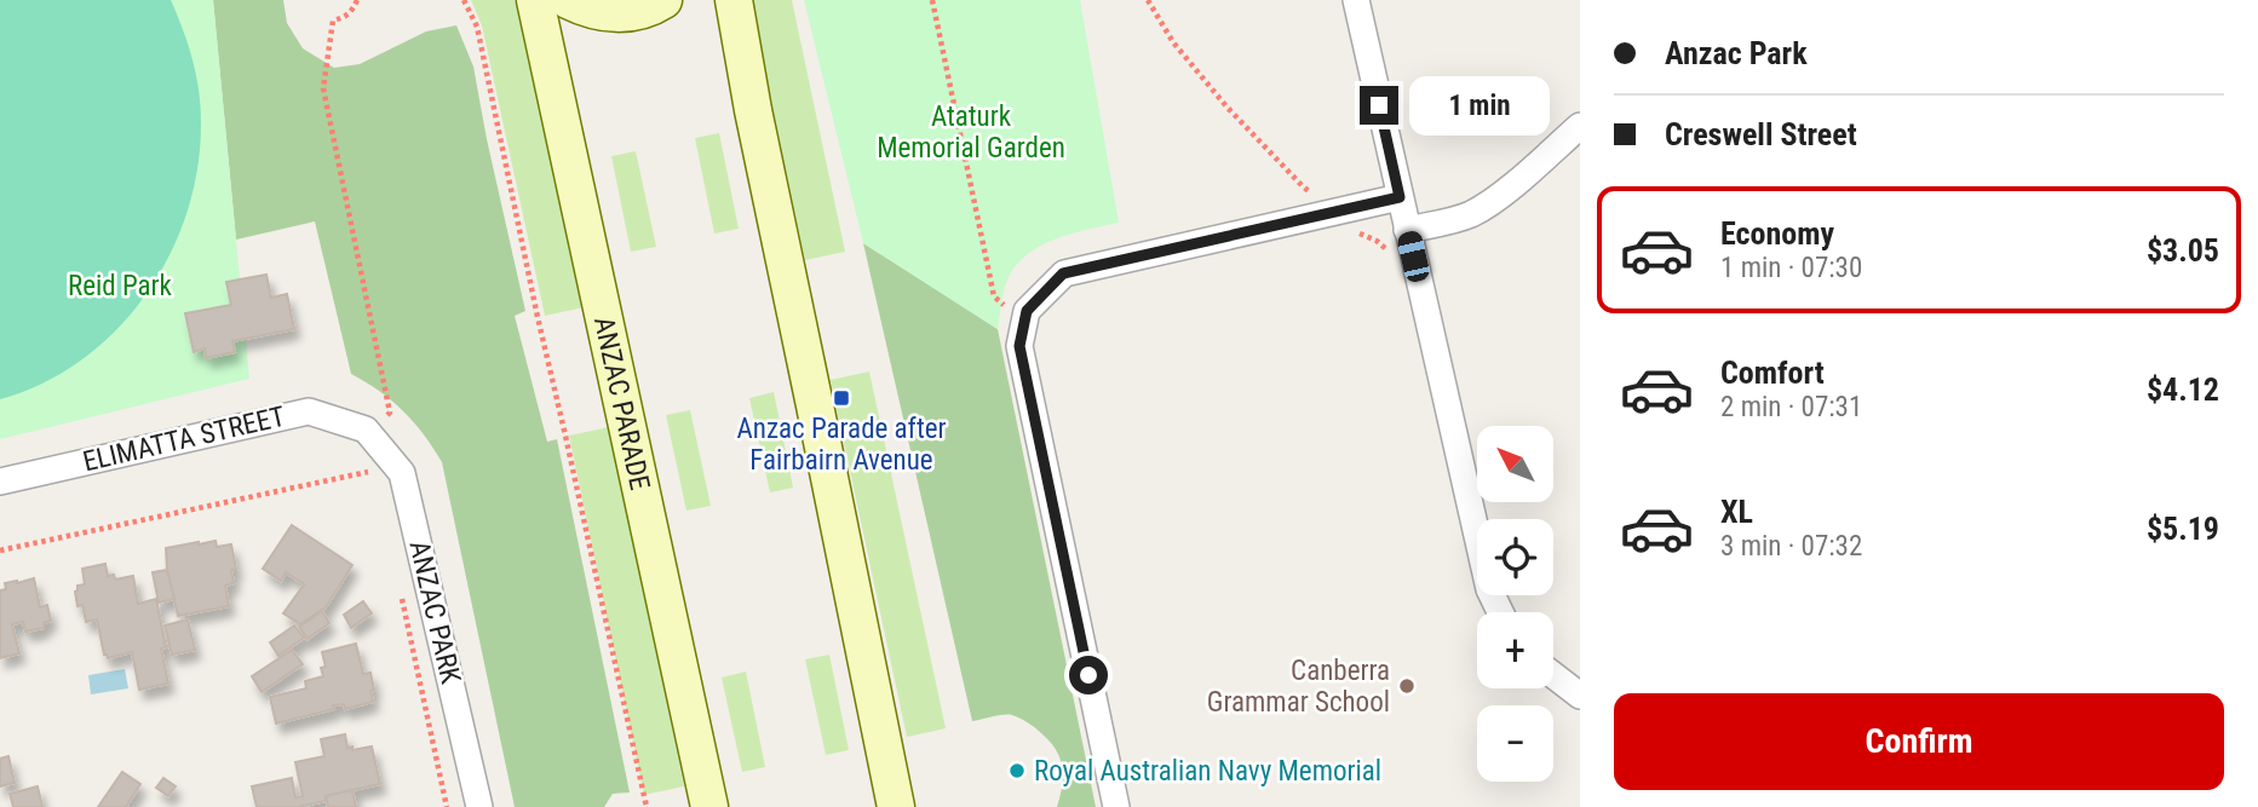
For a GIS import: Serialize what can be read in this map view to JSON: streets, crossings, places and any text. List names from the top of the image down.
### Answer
{
  "streets": {
    "main road": ["ANZAC PARADE"],
    "street": ["ELIMATTA STREET", "ANZAC PARK"]
  },
  "crossings": [
    ["ELIMATTA STREET", "ANZAC PARK"]
  ],
  "parks": ["Ataturk Memorial Garden", "Reid Park"],
  "places": {
    "transit": ["Anzac Parade after Fairbairn Avenue"],
    "other": ["Canberra Grammar School", "Royal Australian Navy Memorial"]
  },
  "north": "top left",
  "page": {
    "banner": ["Anzac Park", "Creswell Street"],
    "bubble": "1 min",
    "list": [
      {
        "name": "Economy",
        "note": "1 min · 07:30",
        "value": "$3.05"
      },
      {
        "name": "Comfort",
        "note": "2 min · 07:31",
        "value": "$4.12"
      },
      {
        "name": "XL",
        "note": "3 min · 07:32",
        "value": "$5.19"
      }
    ],
    "map_buttons": ["+", "−"],
    "buttons": "Confirm"
  }
}
